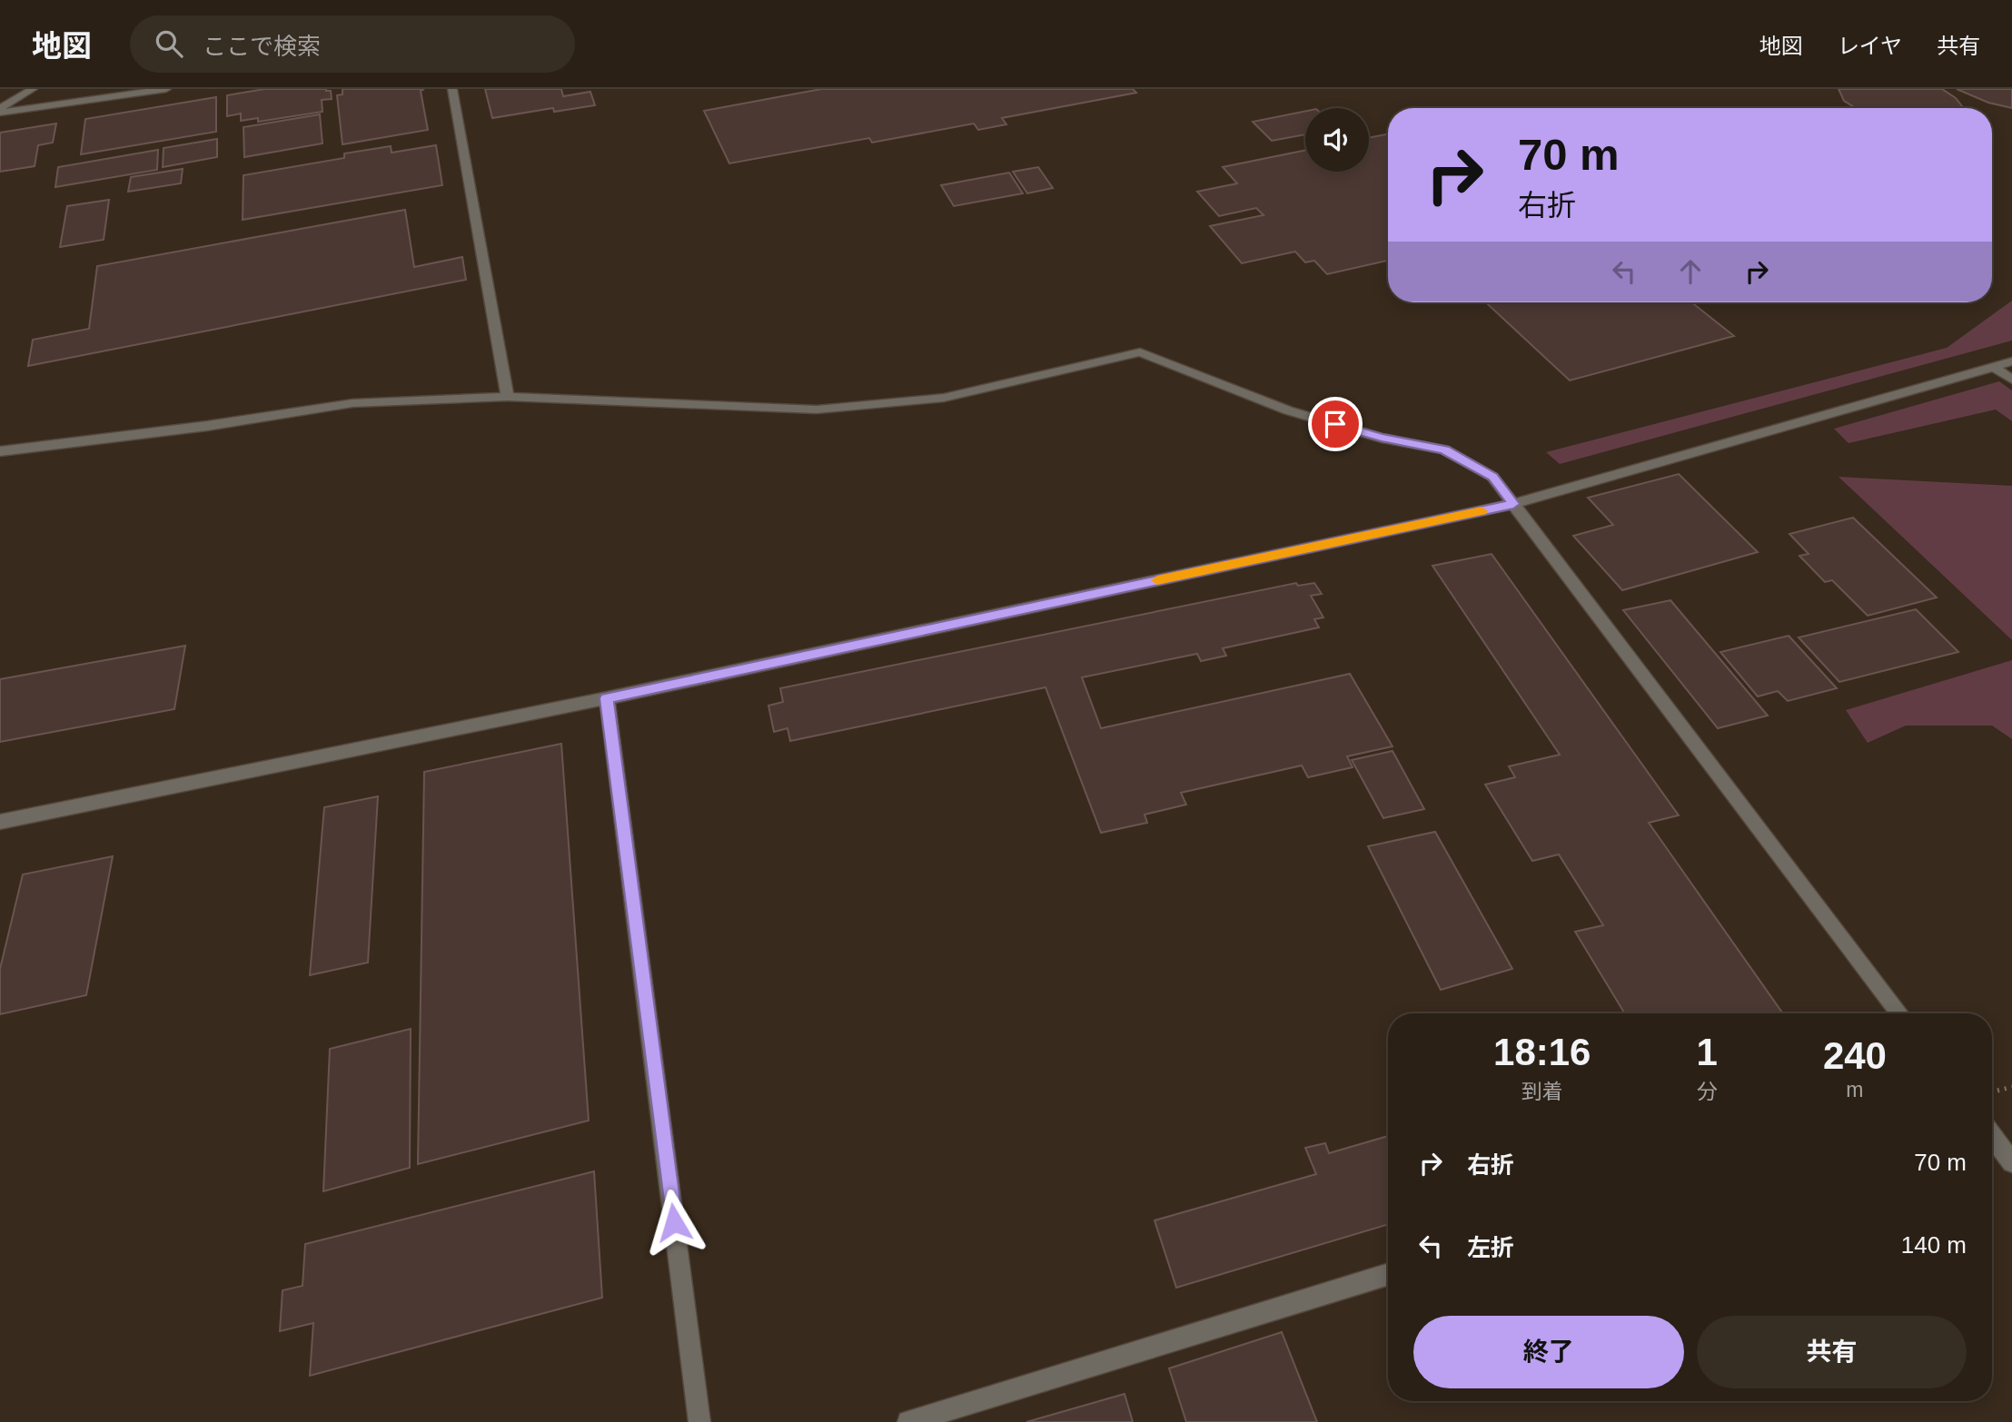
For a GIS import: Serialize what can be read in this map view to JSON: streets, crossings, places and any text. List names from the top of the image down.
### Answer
{
  "page": {
    "header": "地図",
    "search": "ここで検索",
    "nav": ["地図", "レイヤ", "共有"],
    "turn": ["70 m", "右折"],
    "eta": [
      "18:16",
      "到着",
      "1",
      "分",
      "240",
      "m"
    ],
    "list": [
      {
        "name": "右折",
        "value": "70 m"
      },
      {
        "name": "左折",
        "value": "140 m"
      }
    ],
    "buttons": ["終了", "共有"]
  }
}
